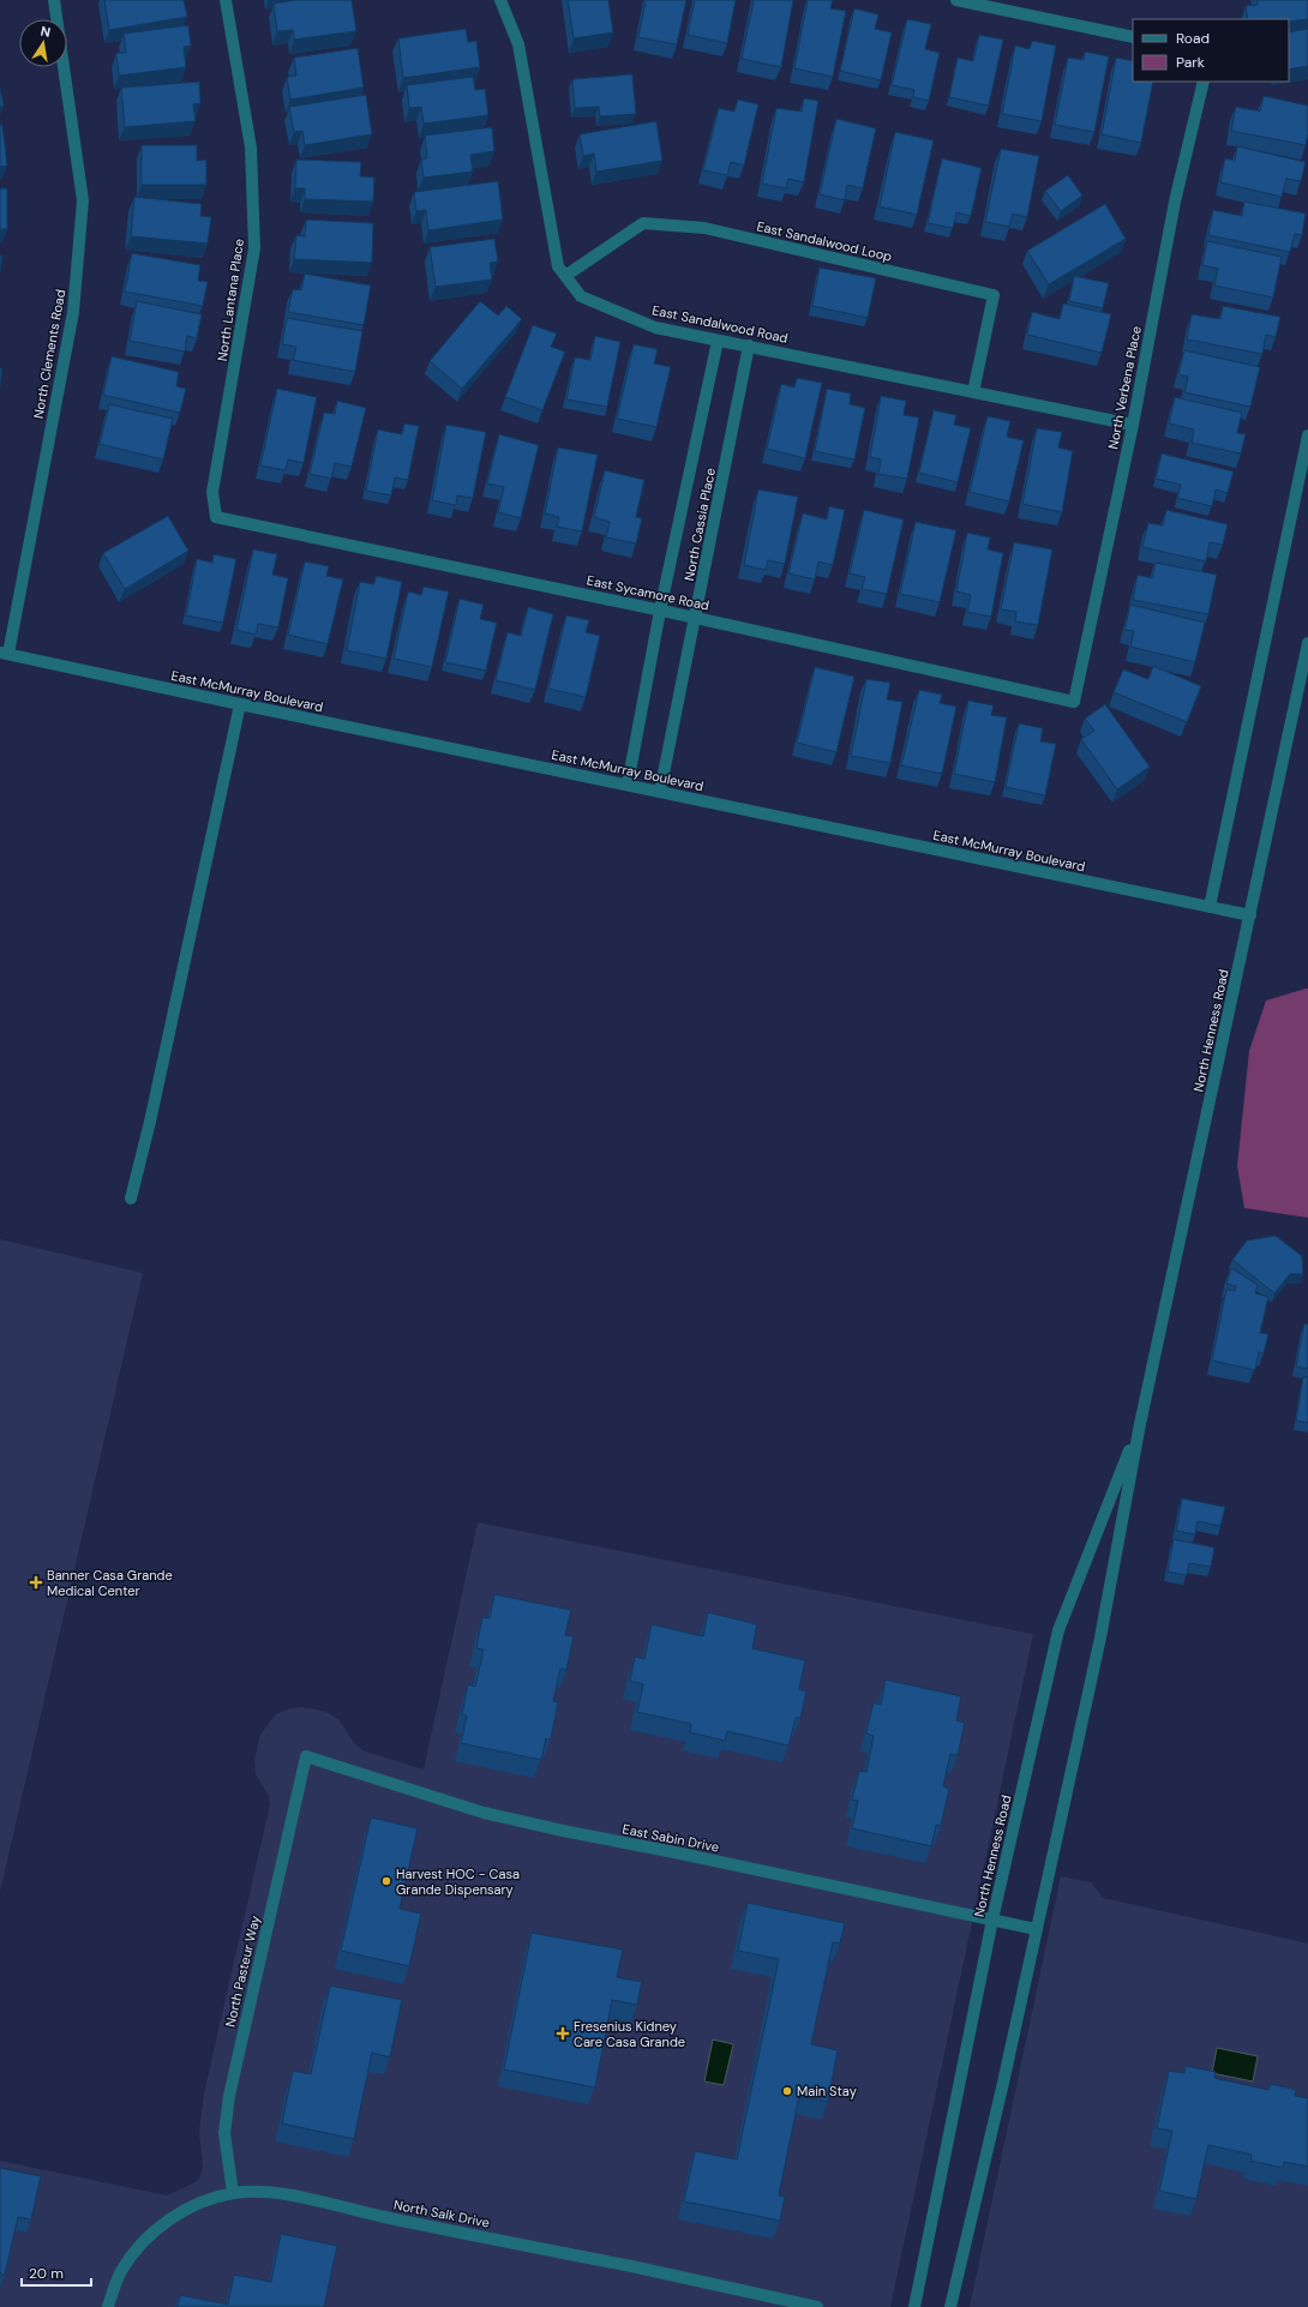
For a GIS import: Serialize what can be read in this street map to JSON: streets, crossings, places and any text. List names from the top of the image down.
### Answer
{
  "streets": {
    "street": [
      "East Sandalwood Loop",
      "North Lantana Place",
      "East Sandalwood Road",
      "North Clements Road",
      "North Verbena Place",
      "North Cassia Place",
      "East Sycamore Road",
      "East McMurray Boulevard",
      "North Henness Road",
      "East Sabin Drive",
      "North Pasteur Way",
      "North Salk Drive"
    ]
  },
  "crossings": [
    ["East Sandalwood Loop", "East Sandalwood Road"],
    ["North Lantana Place", "East Sycamore Road"],
    ["East Sandalwood Road", "North Verbena Place"],
    ["East Sandalwood Road", "North Cassia Place"],
    ["North Clements Road", "East McMurray Boulevard"],
    ["North Verbena Place", "East Sycamore Road"],
    ["North Cassia Place", "East Sycamore Road"],
    ["North Cassia Place", "East McMurray Boulevard"],
    ["East McMurray Boulevard", "North Henness Road"],
    ["North Henness Road", "East Sabin Drive"],
    ["East Sabin Drive", "North Pasteur Way"],
    ["North Pasteur Way", "North Salk Drive"]
  ],
  "places": {
    "health": ["Banner Casa Grande Medical Center", "Fresenius Kidney Care Casa Grande"],
    "other": ["Harvest HOC - Casa Grande Dispensary", "Main Stay"]
  },
  "legend": ["Road", "Park"],
  "scale_bar": "20 m",
  "north": "top"
}
